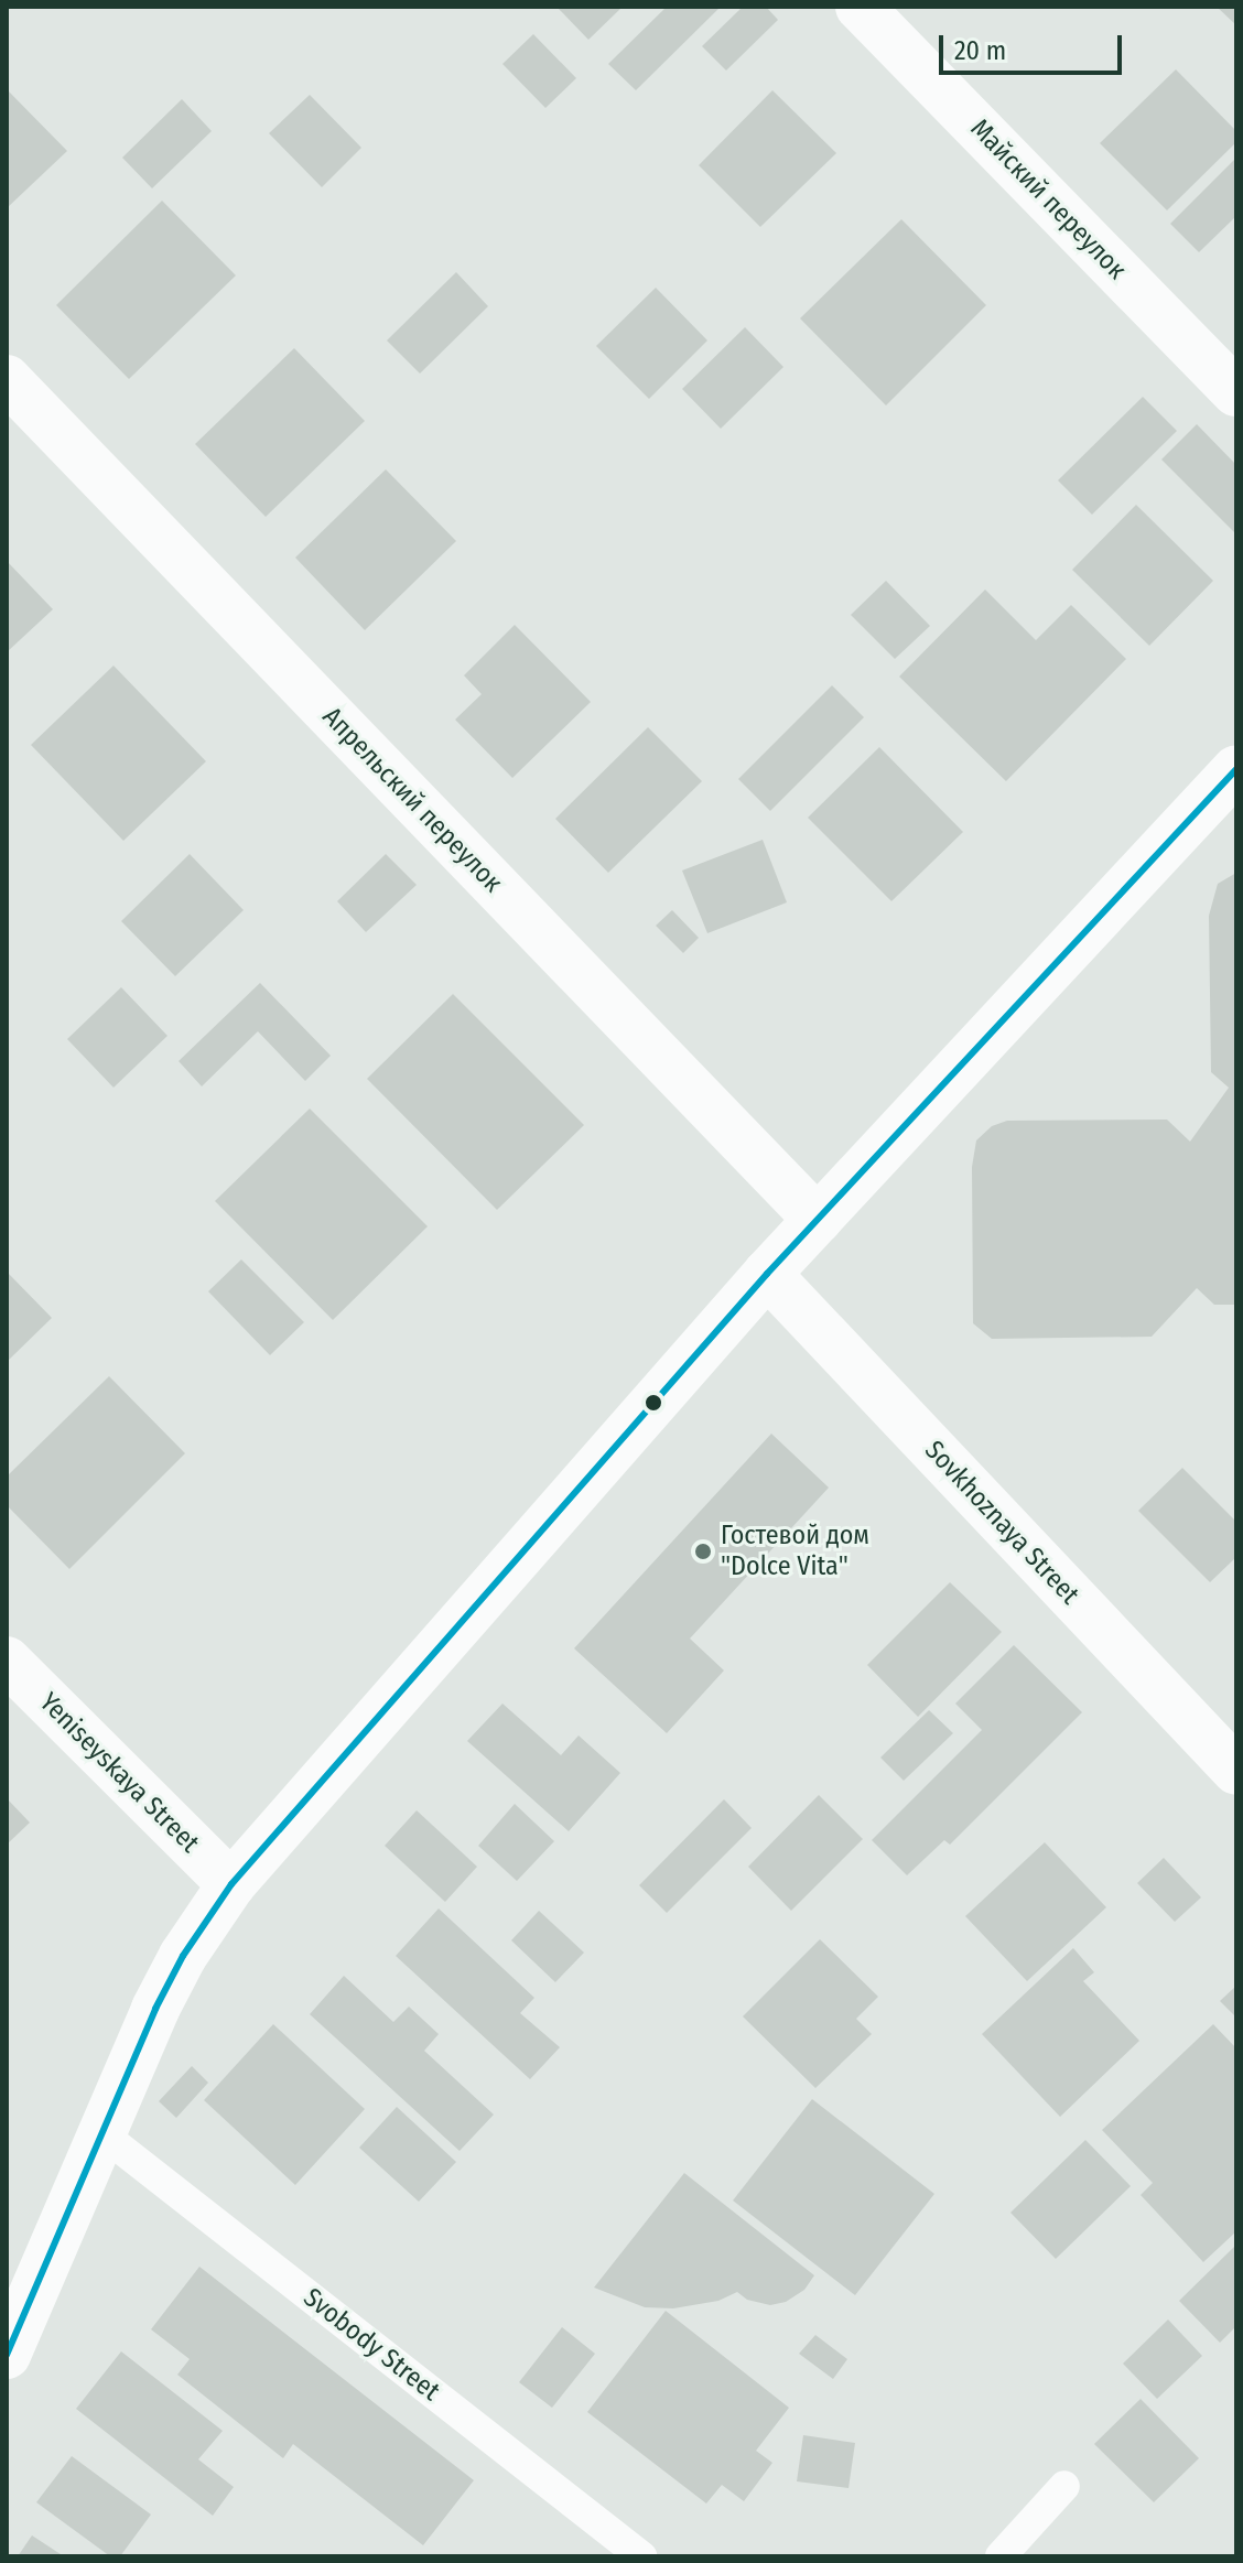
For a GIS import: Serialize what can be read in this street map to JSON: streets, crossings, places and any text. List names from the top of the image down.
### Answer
{
  "streets": {
    "street": [
      "Майский переулок",
      "Апрельский переулок",
      "Sovkhoznaya Street",
      "Yeniseyskaya Street"
    ],
    "lane": ["Svobody Street"]
  },
  "places": ["Гостевой дом \"Dolce Vita\""],
  "scale_bar": "20 m"
}
